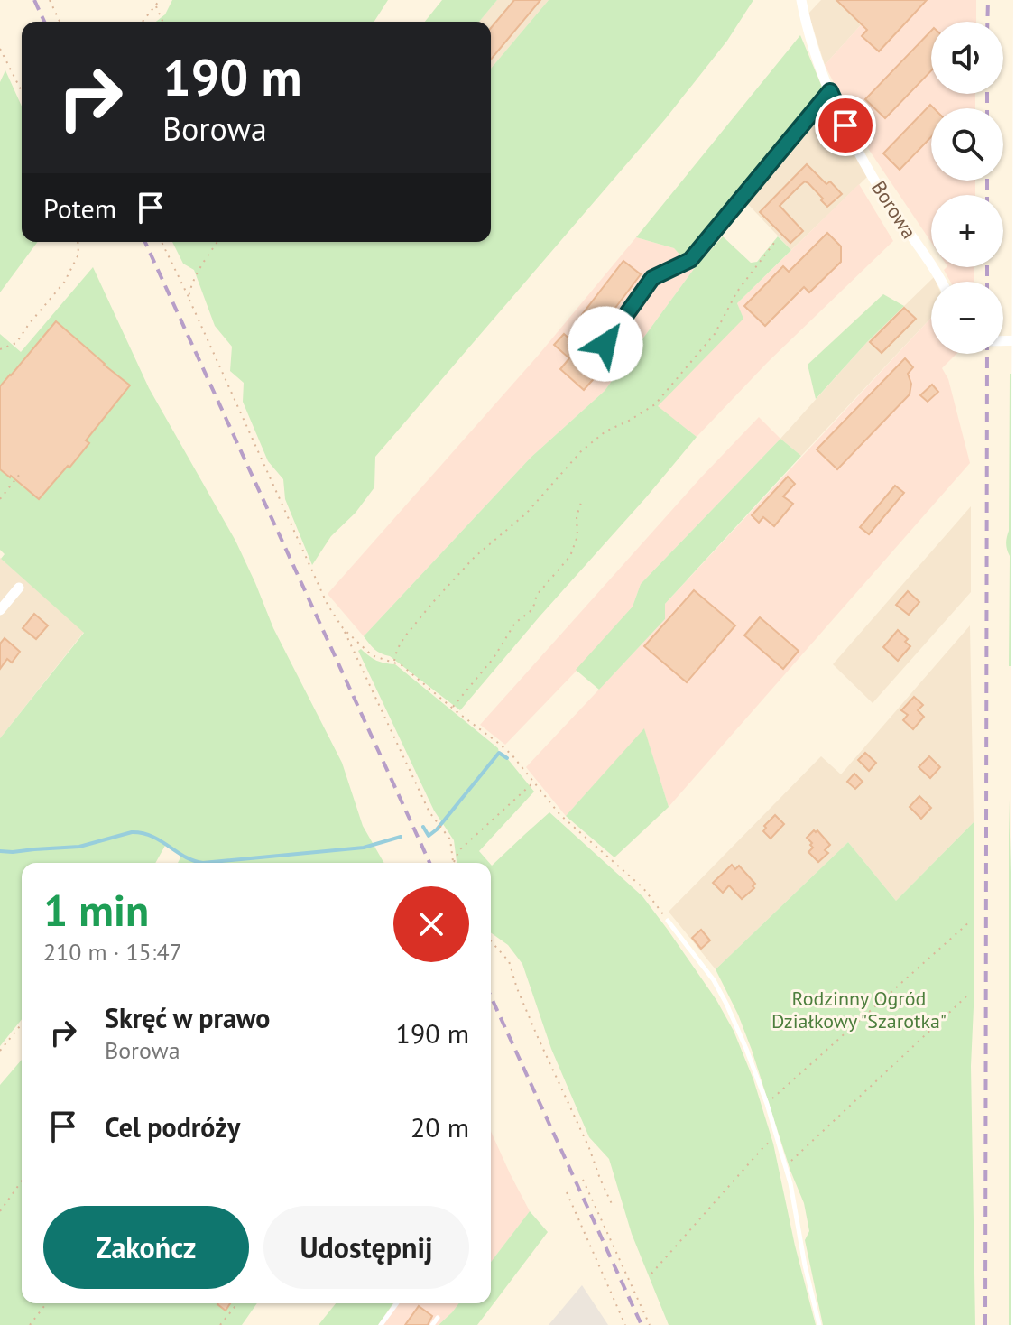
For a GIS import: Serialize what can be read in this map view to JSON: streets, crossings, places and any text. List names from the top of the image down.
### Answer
{
  "streets": {
    "street": ["Borowa"]
  },
  "parks": ["Rodzinny Ogród Działkowy \"Szarotka\""],
  "page": {
    "map_buttons": ["+", "−"],
    "turn": ["190 m", "Borowa"],
    "then": "Potem",
    "heading": ["1 min", "210 m · 15:47"],
    "list": [
      {
        "name": "Skręć w prawo",
        "note": "Borowa",
        "value": "190 m"
      },
      {
        "name": "Cel podróży",
        "value": "20 m"
      }
    ],
    "buttons": ["Zakończ", "Udostępnij"]
  }
}
